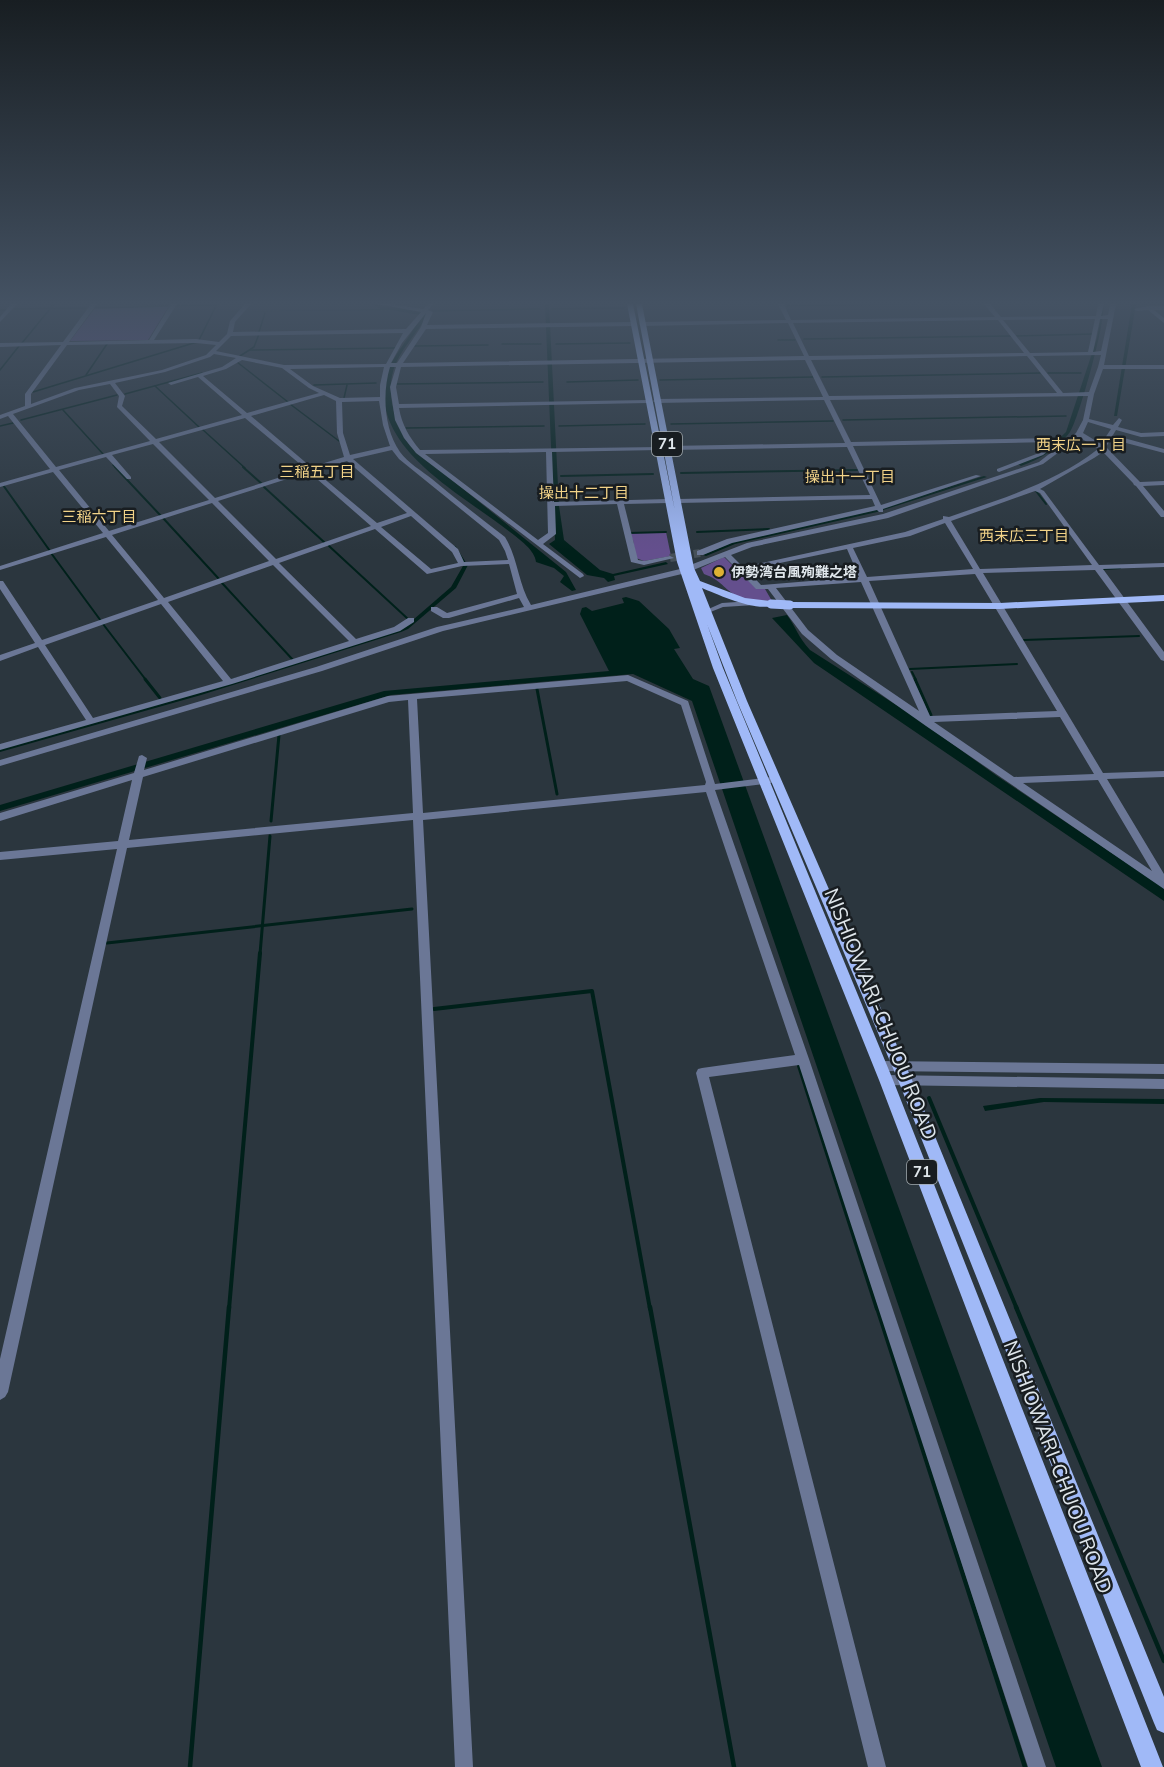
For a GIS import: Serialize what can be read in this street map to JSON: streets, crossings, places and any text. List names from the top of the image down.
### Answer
{
  "streets": {
    "main road": ["71", "NISHIOWARI-CHUOU ROAD"]
  },
  "crossings": [
    ["71", "NISHIOWARI-CHUOU ROAD"]
  ],
  "districts": [
    "西末広一丁目",
    "三稲五丁目",
    "操出十一丁目",
    "操出十二丁目",
    "三稲六丁目",
    "西末広三丁目"
  ],
  "places": ["伊勢湾台風殉難之塔"]
}
